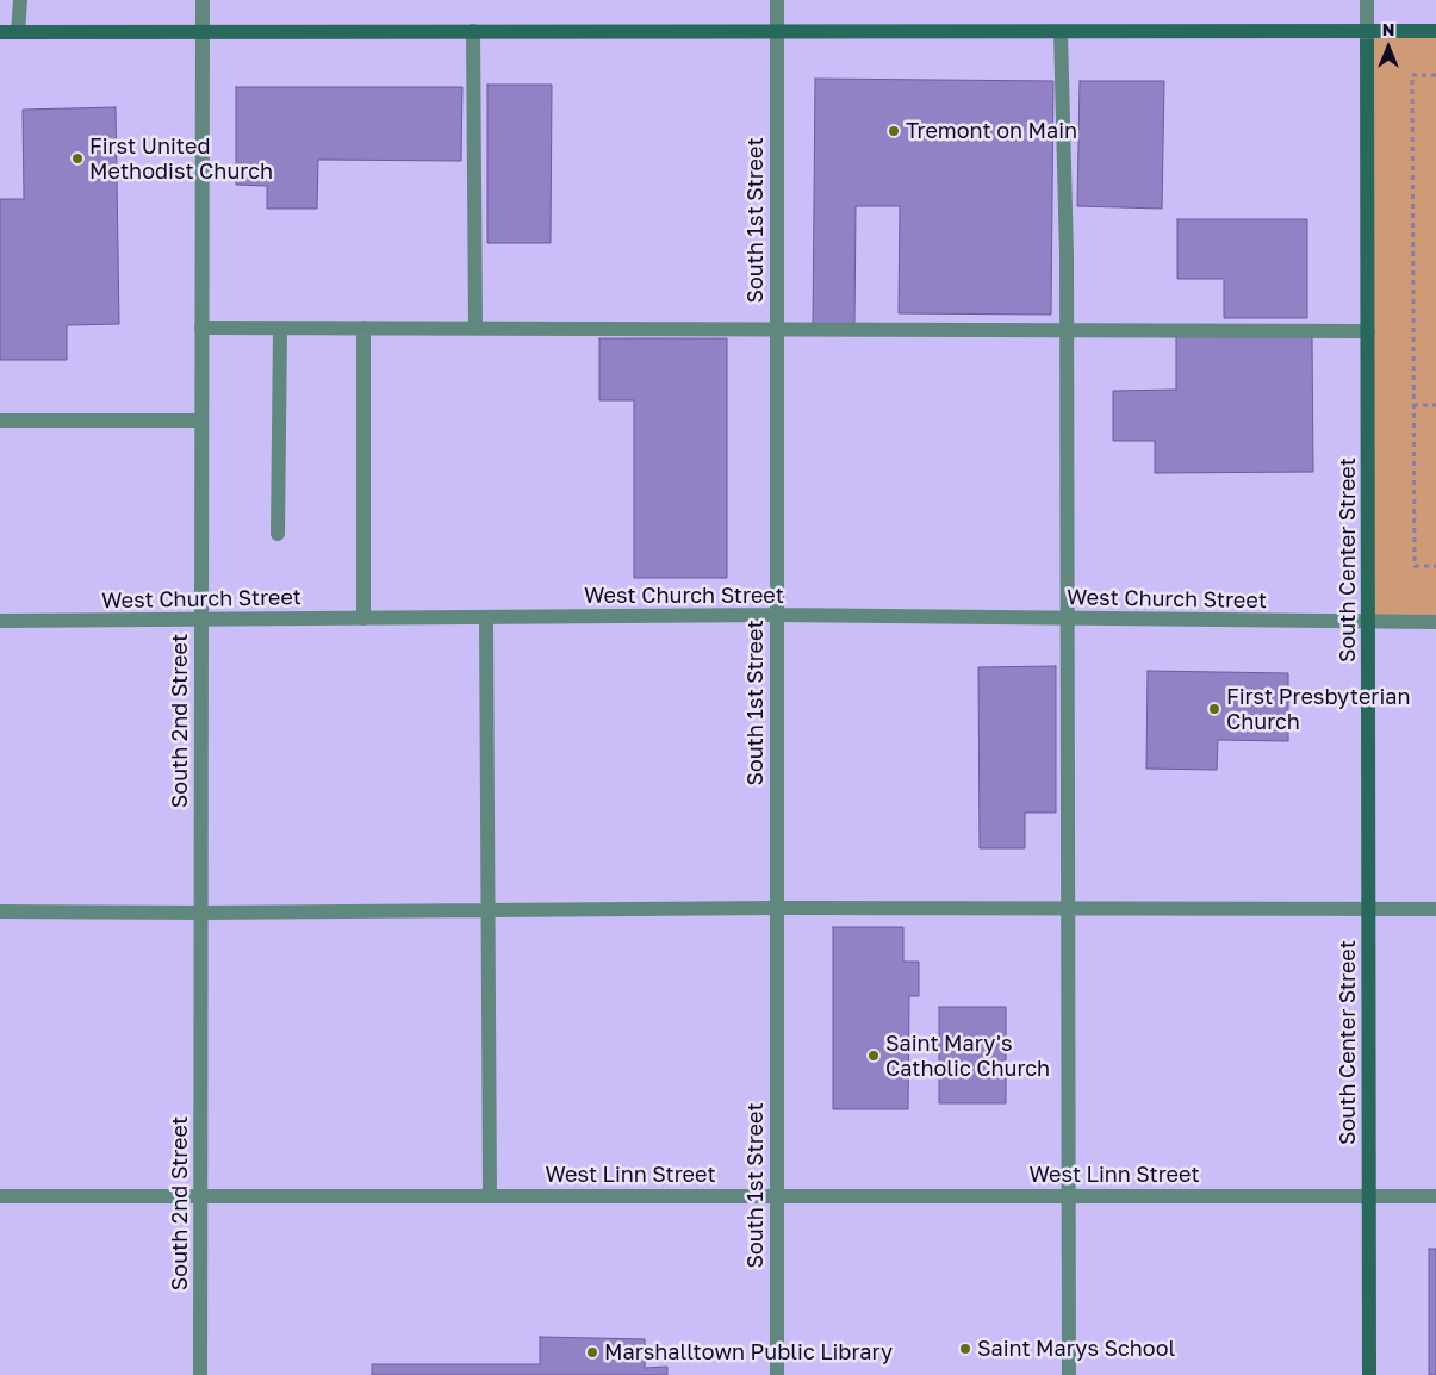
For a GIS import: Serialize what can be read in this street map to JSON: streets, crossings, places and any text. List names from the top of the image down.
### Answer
{
  "streets": {
    "main road": ["South Center Street"],
    "street": [
      "South 1st Street",
      "West Church Street",
      "South 2nd Street",
      "West Linn Street"
    ]
  },
  "crossings": [
    ["South 1st Street", "West Church Street"],
    ["South 1st Street", "West Linn Street"],
    ["South Center Street", "West Church Street"],
    ["South Center Street", "West Linn Street"],
    ["West Church Street", "South 2nd Street"],
    ["South 2nd Street", "West Linn Street"]
  ],
  "places": [
    "Tremont on Main",
    "First United Methodist Church",
    "First Presbyterian Church",
    "Saint Mary's Catholic Church",
    "Saint Marys School",
    "Marshalltown Public Library"
  ],
  "north": "top"
}
